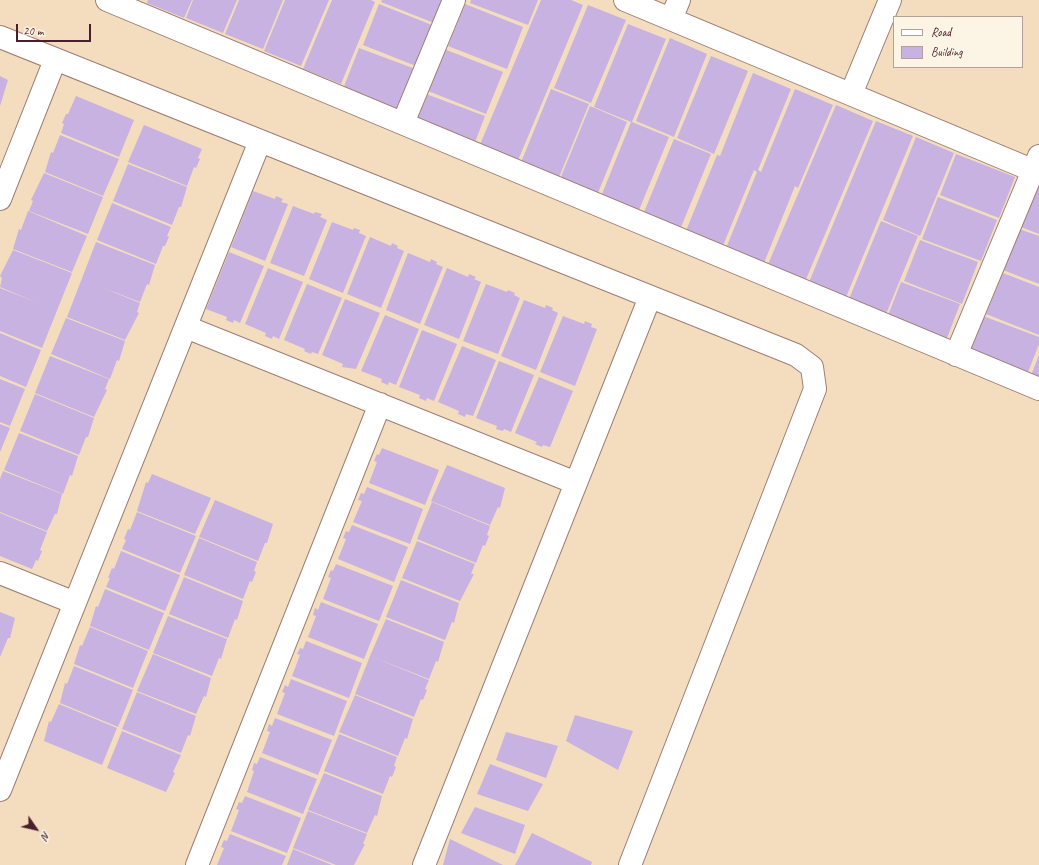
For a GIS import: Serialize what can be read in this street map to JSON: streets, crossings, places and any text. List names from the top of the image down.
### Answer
{
  "legend": ["Road", "Building"],
  "scale_bar": "20 m",
  "north": "bottom right"
}
